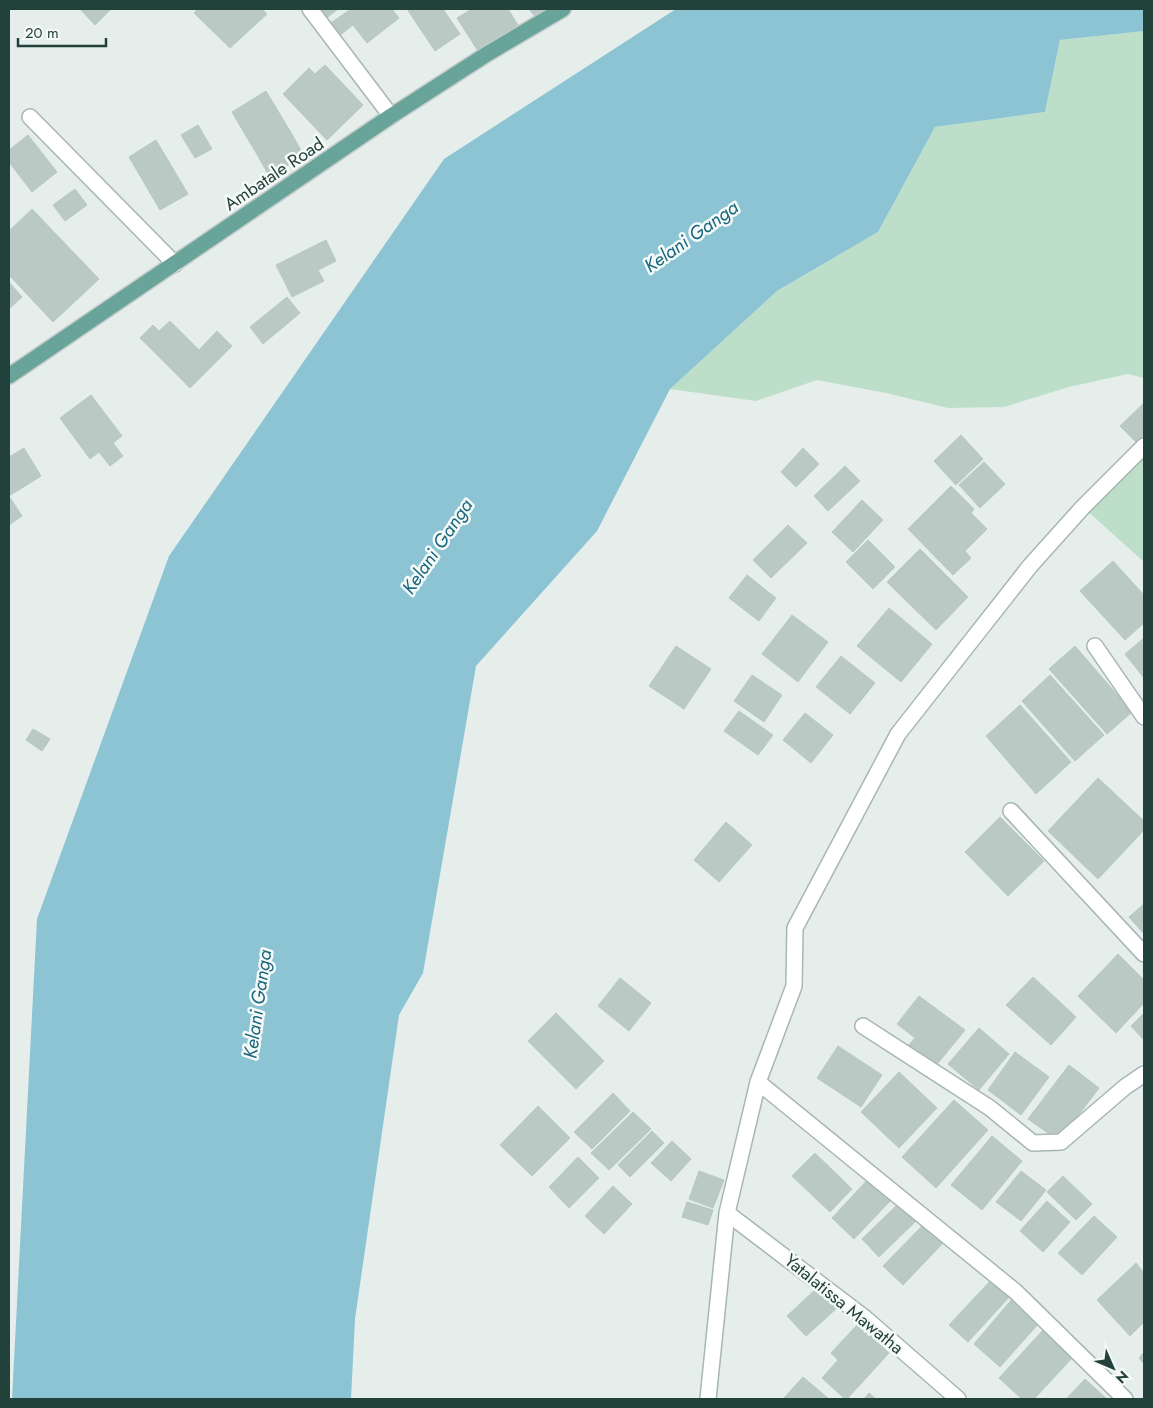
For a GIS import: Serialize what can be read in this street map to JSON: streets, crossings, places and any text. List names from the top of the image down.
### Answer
{
  "streets": {
    "main road": ["Ambatale Road"],
    "street": ["Yatalatissa Mawatha"]
  },
  "water": ["Kelani Ganga"],
  "scale_bar": "20 m",
  "north": "bottom right"
}
